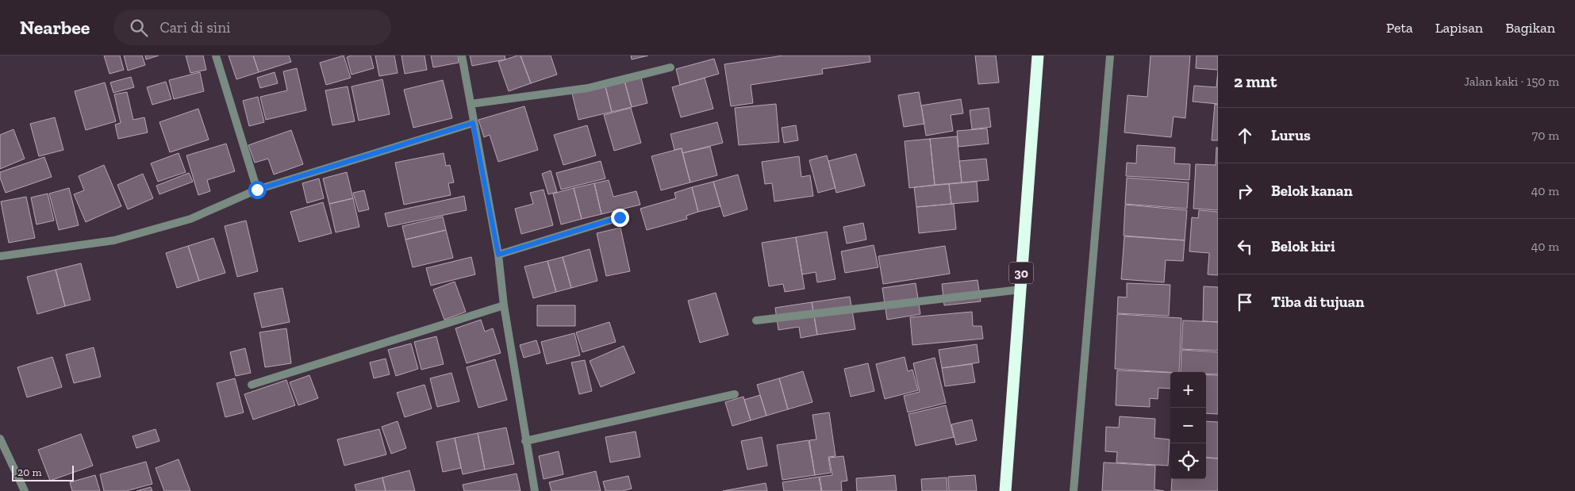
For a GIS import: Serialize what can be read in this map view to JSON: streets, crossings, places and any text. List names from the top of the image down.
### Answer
{
  "streets": {
    "highway": ["30"]
  },
  "scale_bar": "20 m",
  "page": {
    "header": "Nearbee",
    "search": "Cari di sini",
    "nav": ["Peta", "Lapisan", "Bagikan"],
    "heading": ["2 mnt", "Jalan kaki · 150 m"],
    "list": [
      ["Lurus", "70 m"],
      ["Belok kanan", "40 m"],
      ["Belok kiri", "40 m"],
      "Tiba di tujuan"
    ],
    "map_buttons": ["+", "−"],
    "scale": "20 m"
  }
}
